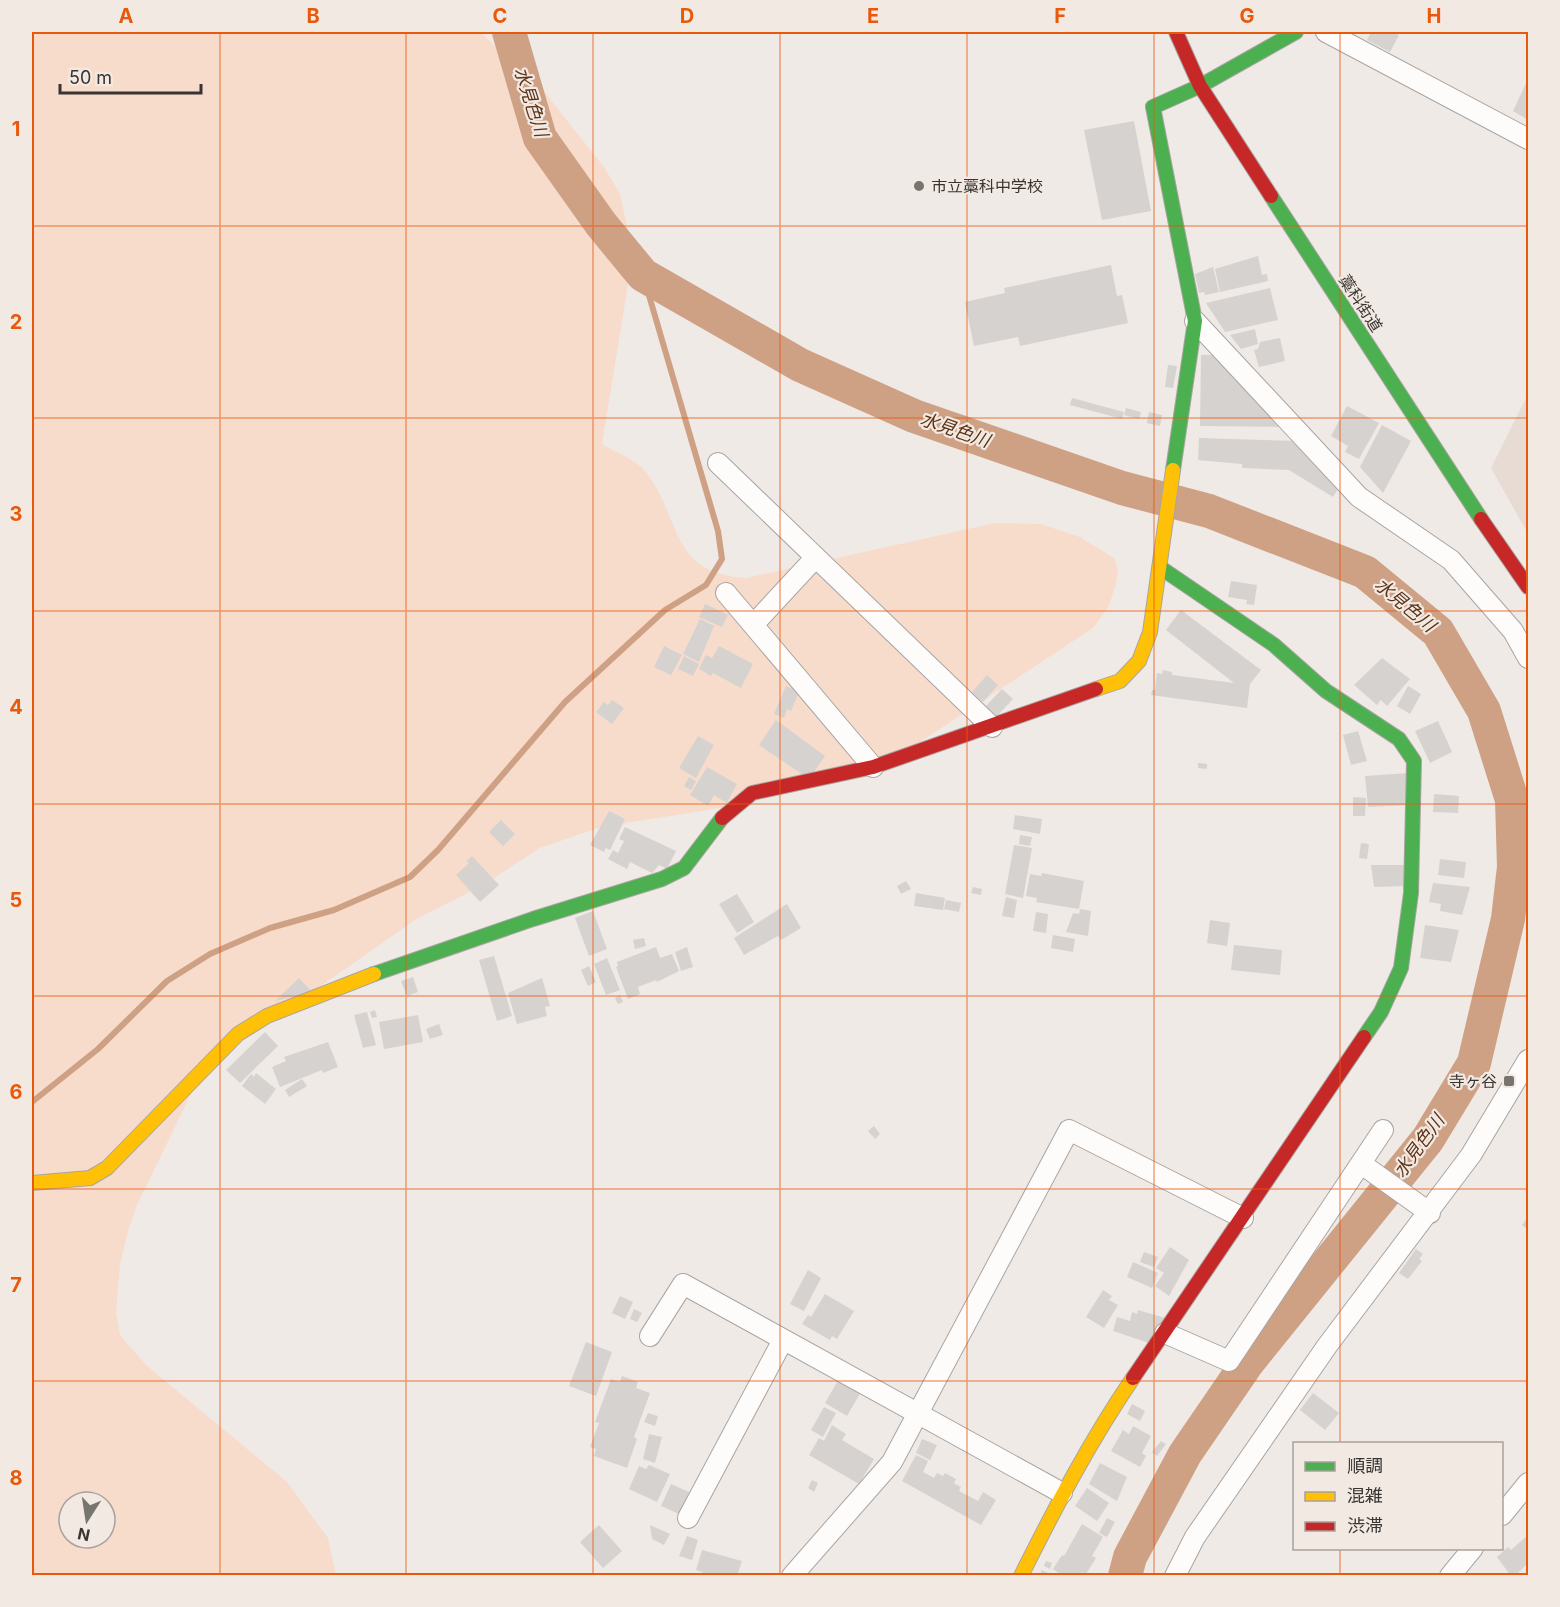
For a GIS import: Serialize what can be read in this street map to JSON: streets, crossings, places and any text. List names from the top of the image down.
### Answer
{
  "streets": {
    "main road": ["藁科街道"]
  },
  "water": ["水見色川"],
  "places": {
    "other": ["市立藁科中学校"],
    "transit": ["寺ヶ谷"]
  },
  "legend": ["順調", "混雑", "渋滞"],
  "scale_bar": "50 m",
  "north": "bottom",
  "grid": {
    "columns": [
      "A",
      "B",
      "C",
      "D",
      "E",
      "F",
      "G",
      "H"
    ],
    "rows": [
      "1",
      "2",
      "3",
      "4",
      "5",
      "6",
      "7",
      "8"
    ]
  }
}
